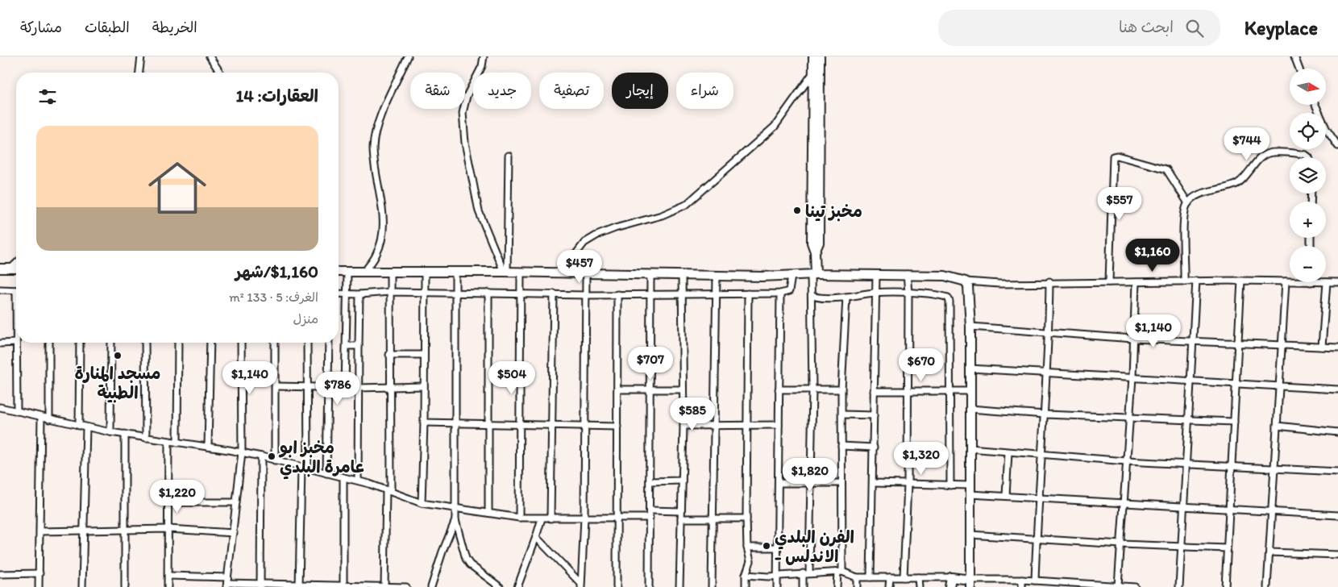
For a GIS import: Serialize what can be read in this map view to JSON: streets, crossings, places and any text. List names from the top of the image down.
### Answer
{
  "places": [
    "مخبز تينا",
    "مسجد المنارة الطبية",
    "مخبز ابو عامرة البلدي",
    "الفرن البلدي - الاندلس"
  ],
  "north": "right",
  "page": {
    "header": "Keyplace",
    "search": "ابحث هنا",
    "nav": ["الخريطة", "الطبقات", "مشاركة"],
    "map_buttons": ["+", "−"],
    "chip": [
      "شراء",
      "إيجار",
      "تصفية",
      "جديد",
      "شقة"
    ],
    "heading": "العقارات: 14",
    "list": [
      {
        "name": "$1,160/شهر",
        "note": "الغرف: 5 · 133 m² · منزل"
      }
    ],
    "price": [
      "$744",
      "$557",
      "$1,160",
      "$457",
      "$1,140",
      "$707",
      "$670",
      "$1,140",
      "$504",
      "$786",
      "$585",
      "$1,320",
      "$1,820",
      "$1,220"
    ]
  }
}
